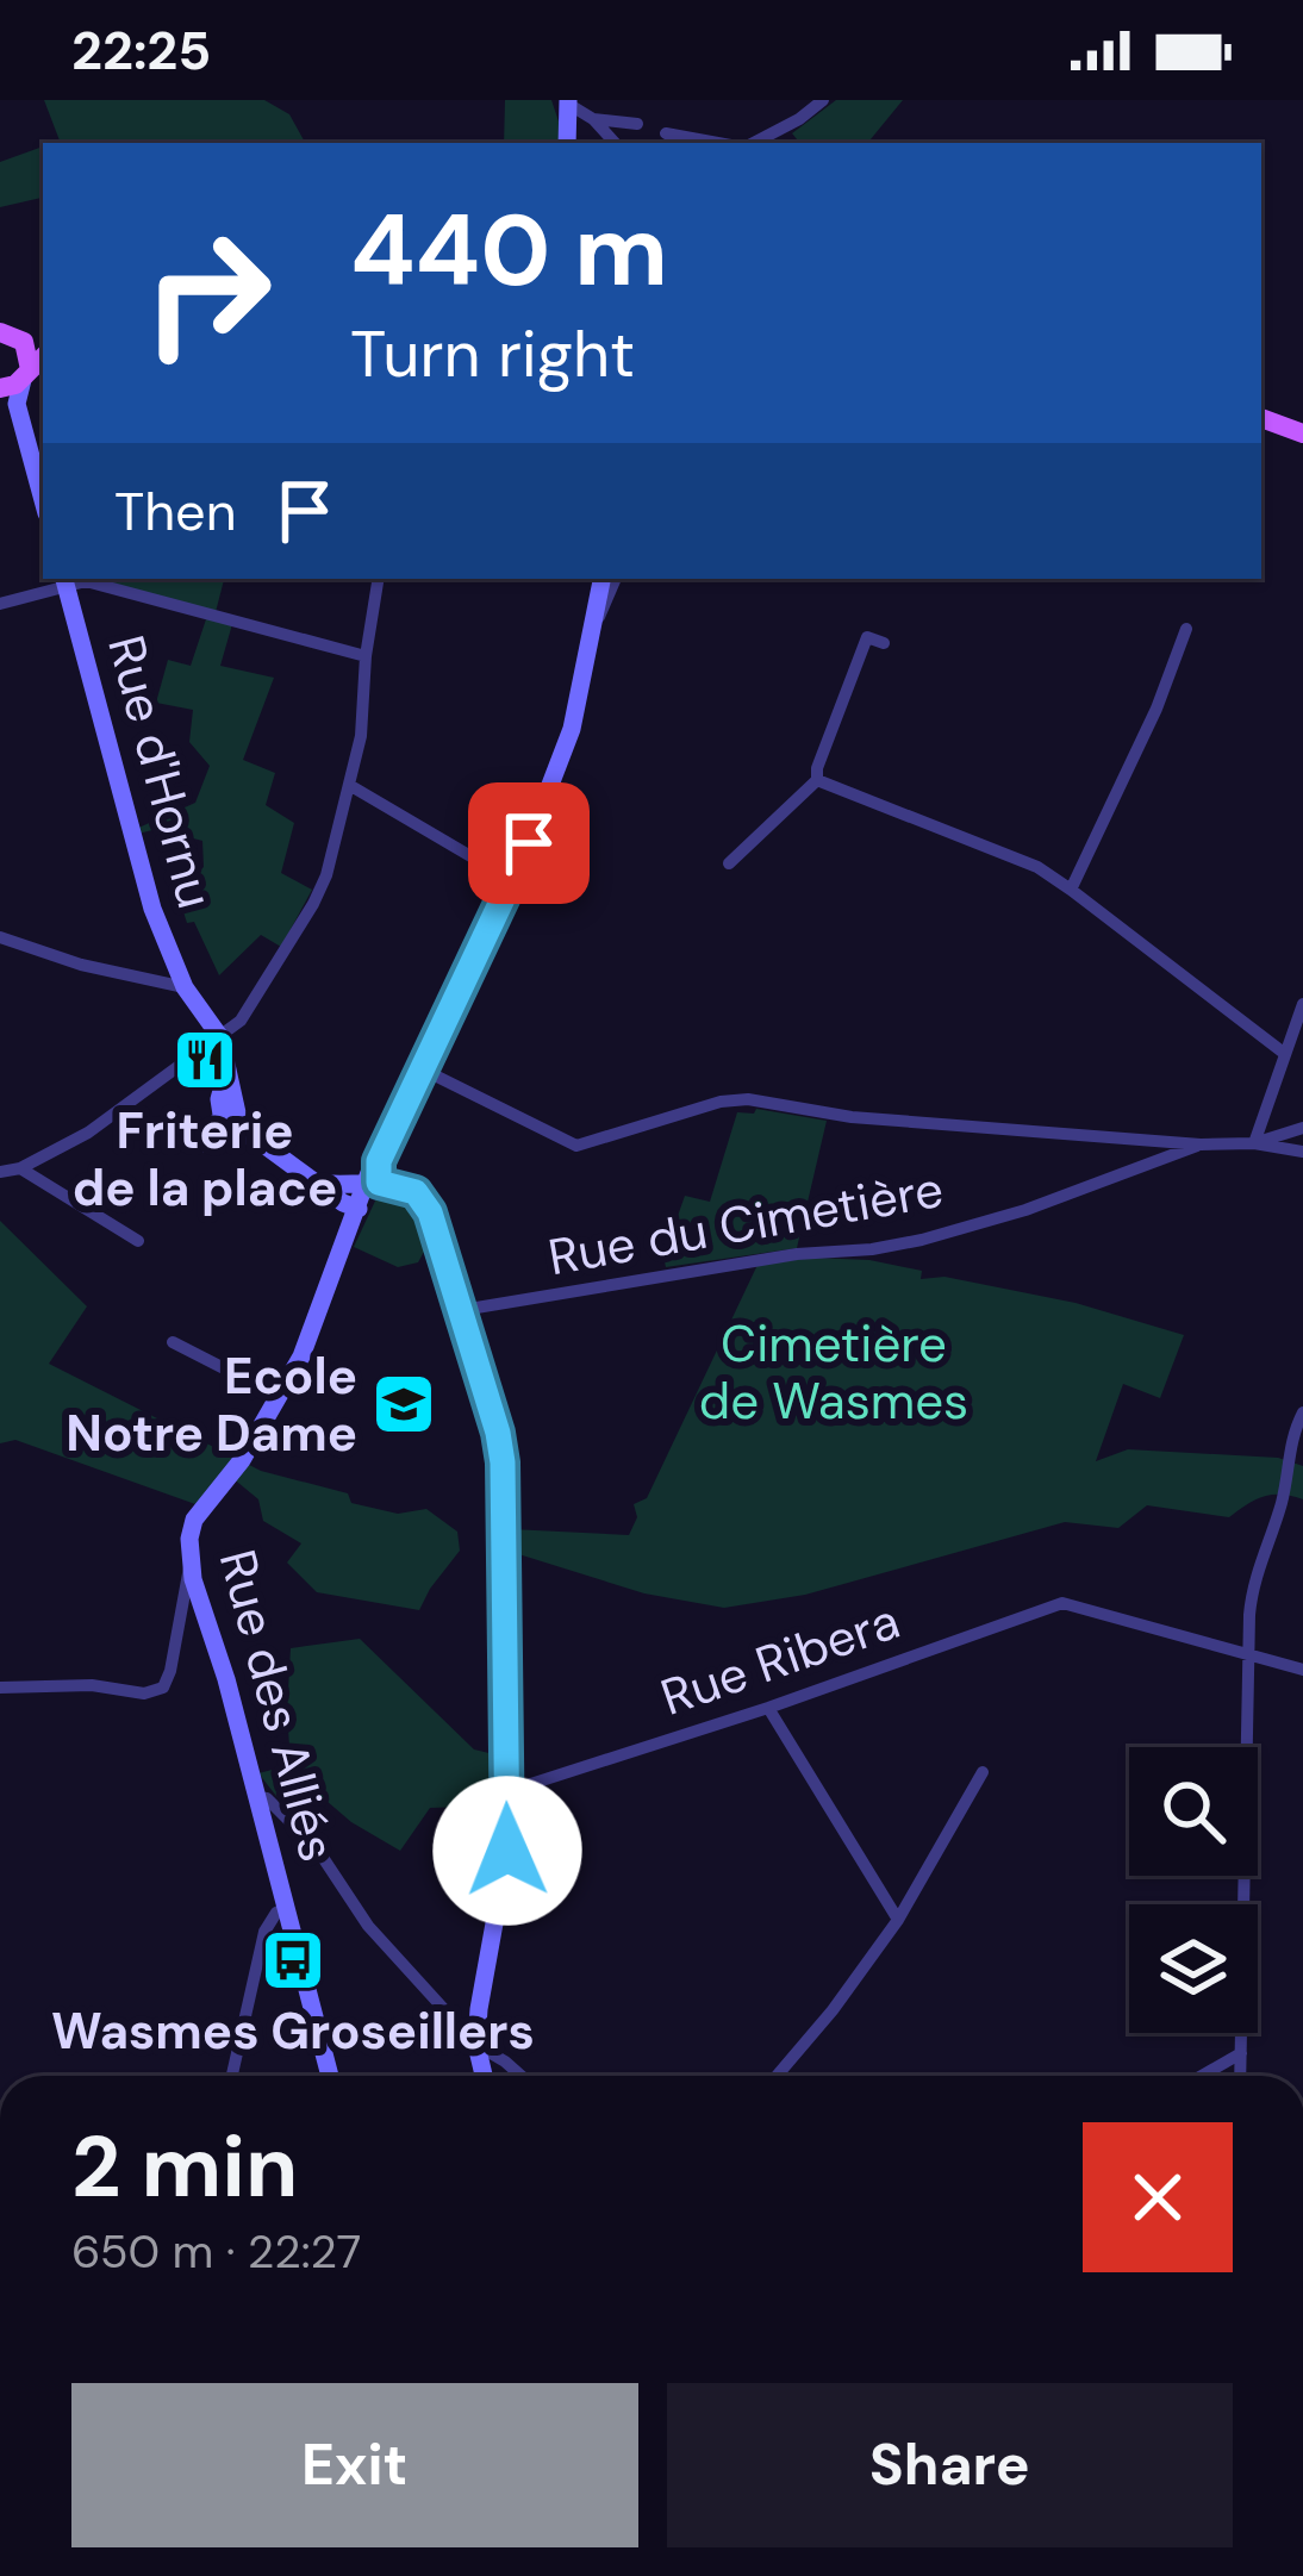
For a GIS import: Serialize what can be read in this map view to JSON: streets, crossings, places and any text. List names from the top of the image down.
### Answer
{
  "streets": {
    "street": [
      "Rue d'Hornu",
      "Rue du Cimetière",
      "Rue Ribera",
      "Rue des Alliés"
    ]
  },
  "parks": ["Cimetière de Wasmes"],
  "places": {
    "restaurant": ["Friterie de la place"],
    "school or university": ["Ecole Notre Dame"],
    "bus stop": ["Wasmes Groseillers"]
  },
  "page": {
    "status": "22:25",
    "turn": ["440 m", "Turn right"],
    "then": "Then",
    "heading": ["2 min", "650 m · 22:27"],
    "buttons": ["Exit", "Share"]
  }
}
